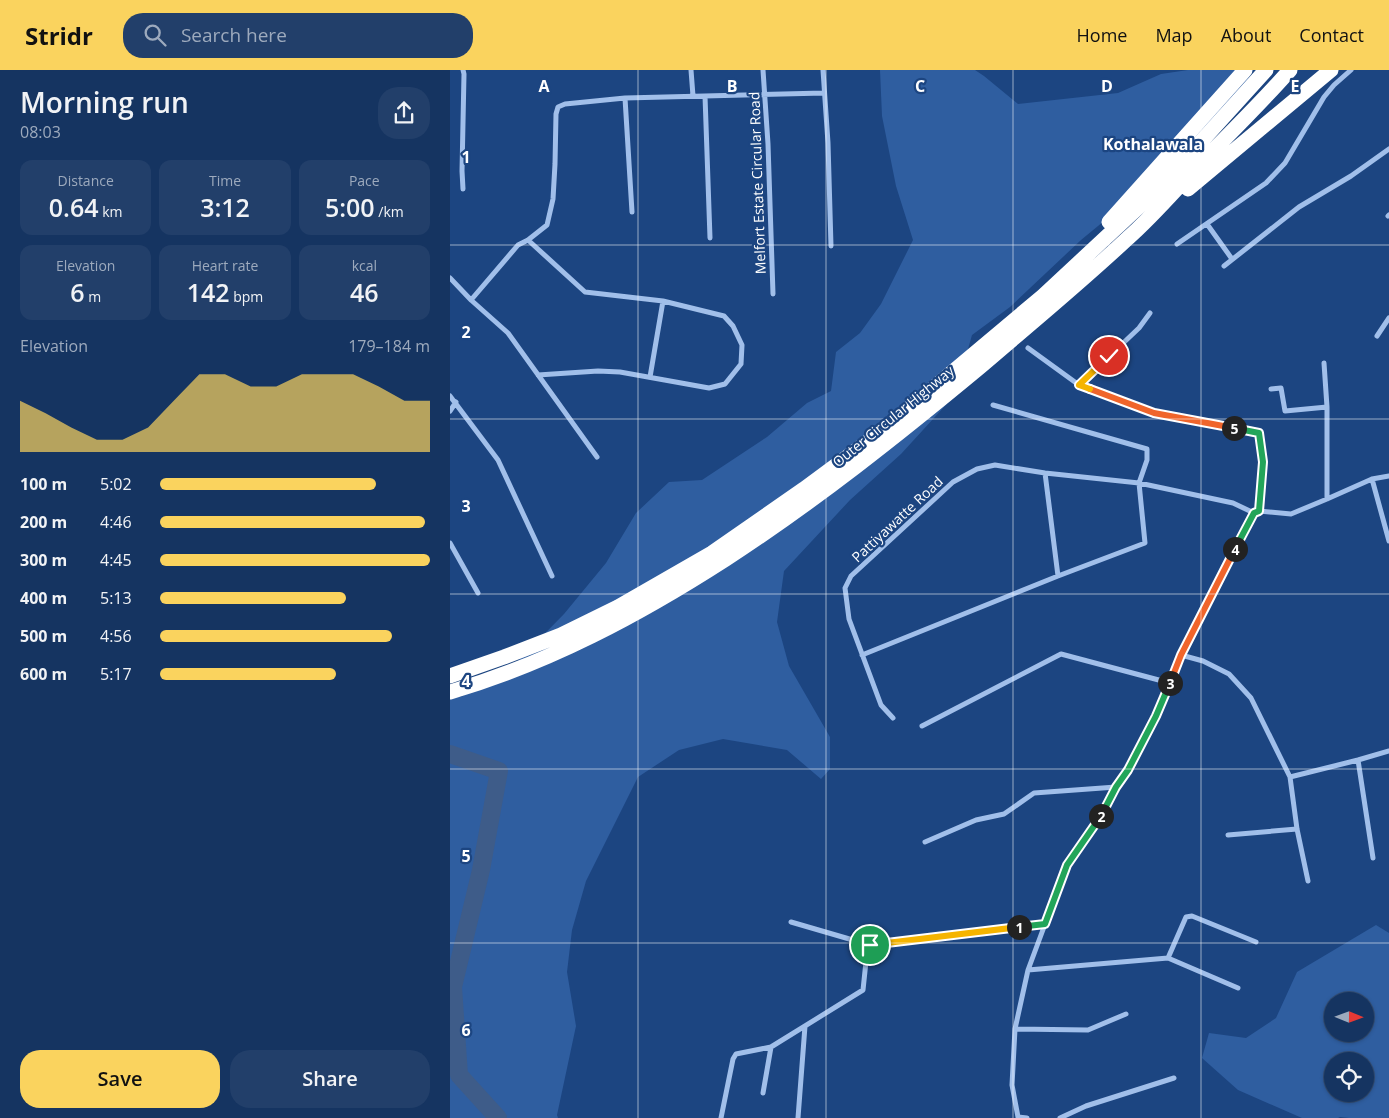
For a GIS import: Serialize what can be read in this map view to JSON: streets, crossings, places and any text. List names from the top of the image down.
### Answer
{
  "streets": {
    "highway": ["Outer Circular Highway"],
    "street": ["Melfort Estate Circular Road", "Pattiyawatte Road"]
  },
  "districts": ["Kothalawala"],
  "north": "right",
  "page": {
    "header": "Stridr",
    "search": "Search here",
    "nav": [
      "Home",
      "Map",
      "About",
      "Contact"
    ],
    "heading": ["Morning run", "08:03"],
    "stats": [
      ["Distance", "0.64 km"],
      ["Time", "3:12"],
      ["Pace", "5:00 /km"],
      ["Elevation", "6 m"],
      ["Heart rate", "142 bpm"],
      ["kcal", "46"]
    ],
    "chart": ["Elevation", "179–184 m"],
    "pins": [
      "5",
      "4",
      "3",
      "2",
      "1"
    ],
    "list": [
      {
        "name": "100 m",
        "note": "5:02"
      },
      {
        "name": "200 m",
        "note": "4:46"
      },
      {
        "name": "300 m",
        "note": "4:45"
      },
      {
        "name": "400 m",
        "note": "5:13"
      },
      {
        "name": "500 m",
        "note": "4:56"
      },
      {
        "name": "600 m",
        "note": "5:17"
      }
    ],
    "buttons": ["Save", "Share"]
  },
  "grid": {
    "columns": [
      "A",
      "B",
      "C",
      "D",
      "E"
    ],
    "rows": [
      "1",
      "2",
      "3",
      "4",
      "5",
      "6"
    ]
  }
}
